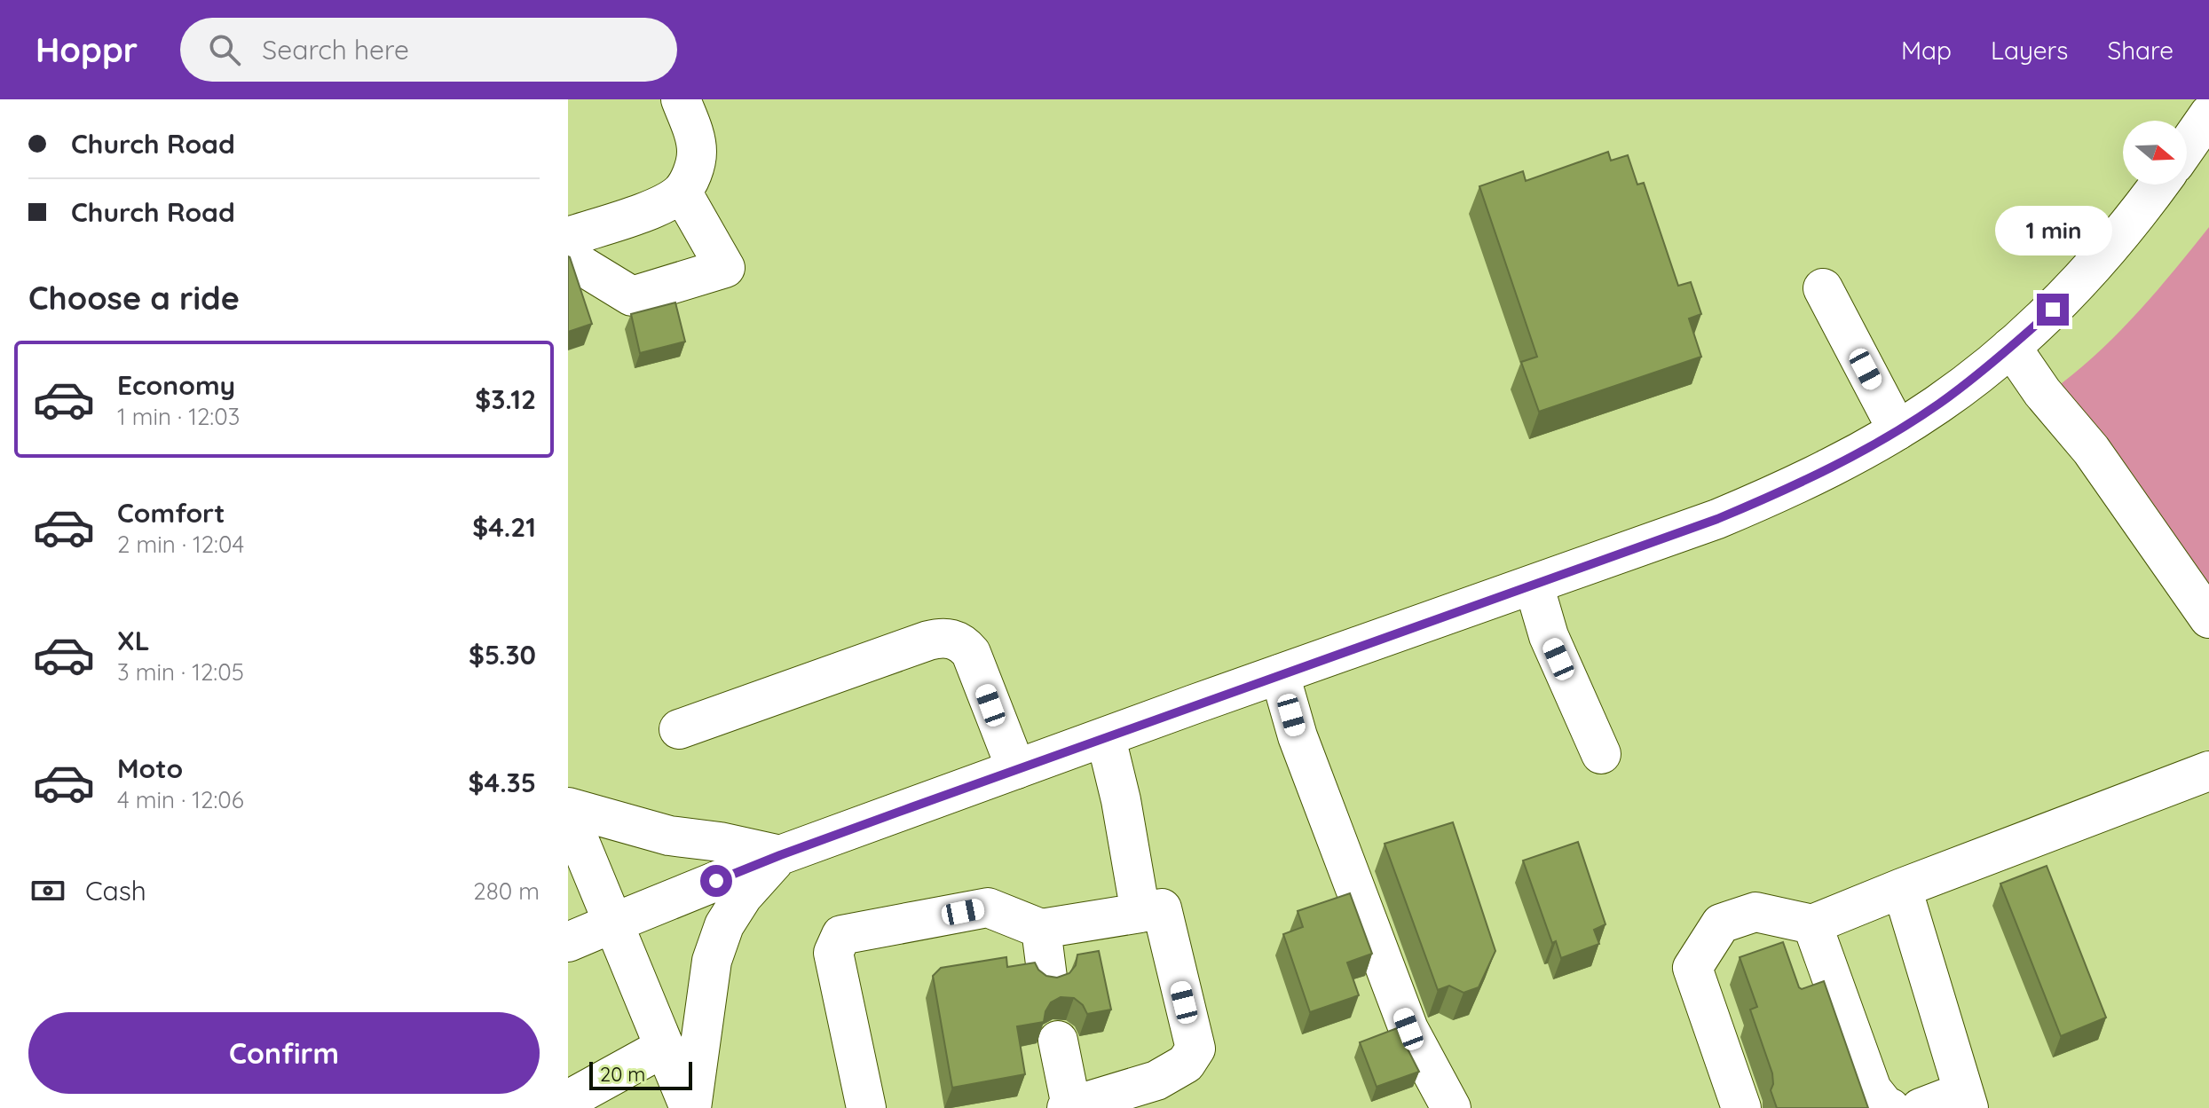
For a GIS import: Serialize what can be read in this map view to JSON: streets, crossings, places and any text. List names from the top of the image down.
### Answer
{
  "scale_bar": "20 m",
  "north": "right",
  "page": {
    "header": "Hoppr",
    "search": "Search here",
    "nav": ["Map", "Layers", "Share"],
    "banner": ["Church Road", "Church Road"],
    "bubble": "1 min",
    "heading": "Choose a ride",
    "list": [
      {
        "name": "Economy",
        "note": "1 min · 12:03",
        "value": "$3.12"
      },
      {
        "name": "Comfort",
        "note": "2 min · 12:04",
        "value": "$4.21"
      },
      {
        "name": "XL",
        "note": "3 min · 12:05",
        "value": "$5.30"
      },
      {
        "name": "Moto",
        "note": "4 min · 12:06",
        "value": "$4.35"
      }
    ],
    "pay": ["Cash", "280 m"],
    "buttons": "Confirm",
    "scale": "20 m"
  }
}
